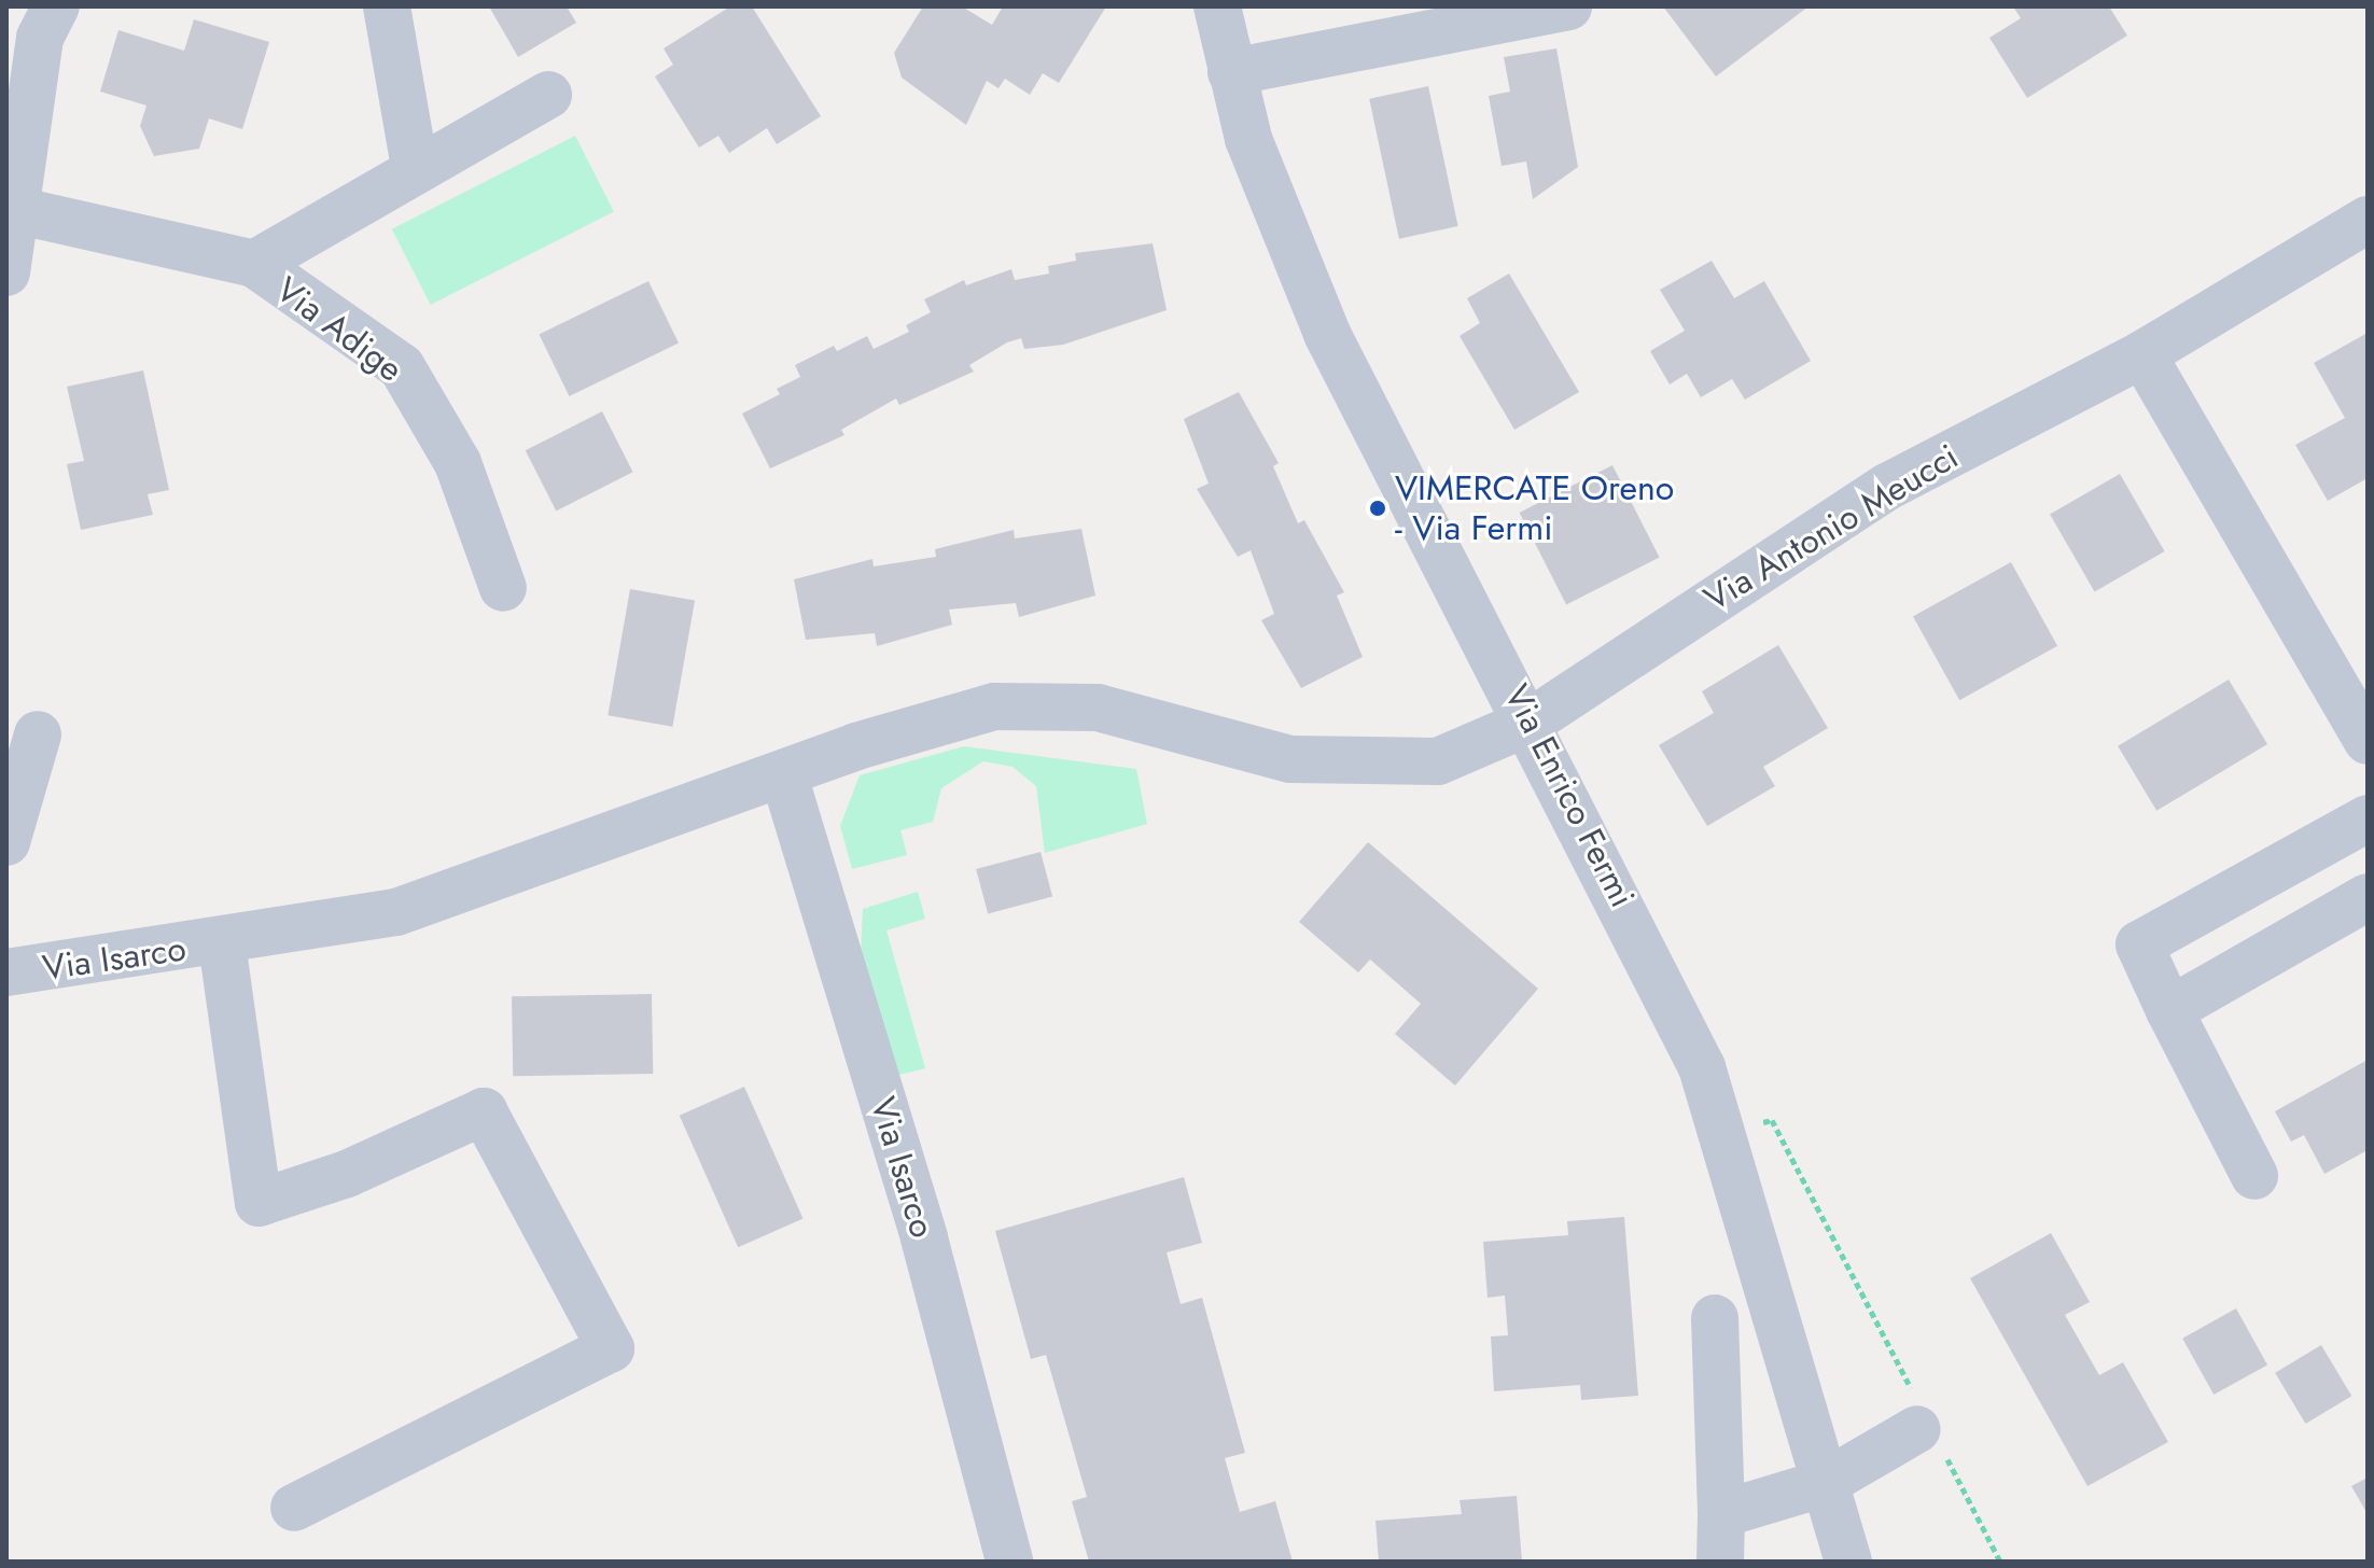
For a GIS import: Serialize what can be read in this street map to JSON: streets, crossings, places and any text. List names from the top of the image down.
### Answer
{
  "streets": {
    "street": [
      "Via Adige",
      "Via Antonio Meucci",
      "Via Enrico Fermi",
      "Via Isarco"
    ]
  },
  "crossings": [
    ["Via Antonio Meucci", "Via Enrico Fermi"],
    ["Via Antonio Meucci", "Via Isarco"],
    ["Via Enrico Fermi", "Via Isarco"]
  ],
  "places": ["VIMERCATE Oreno - Via Fermi"]
}
